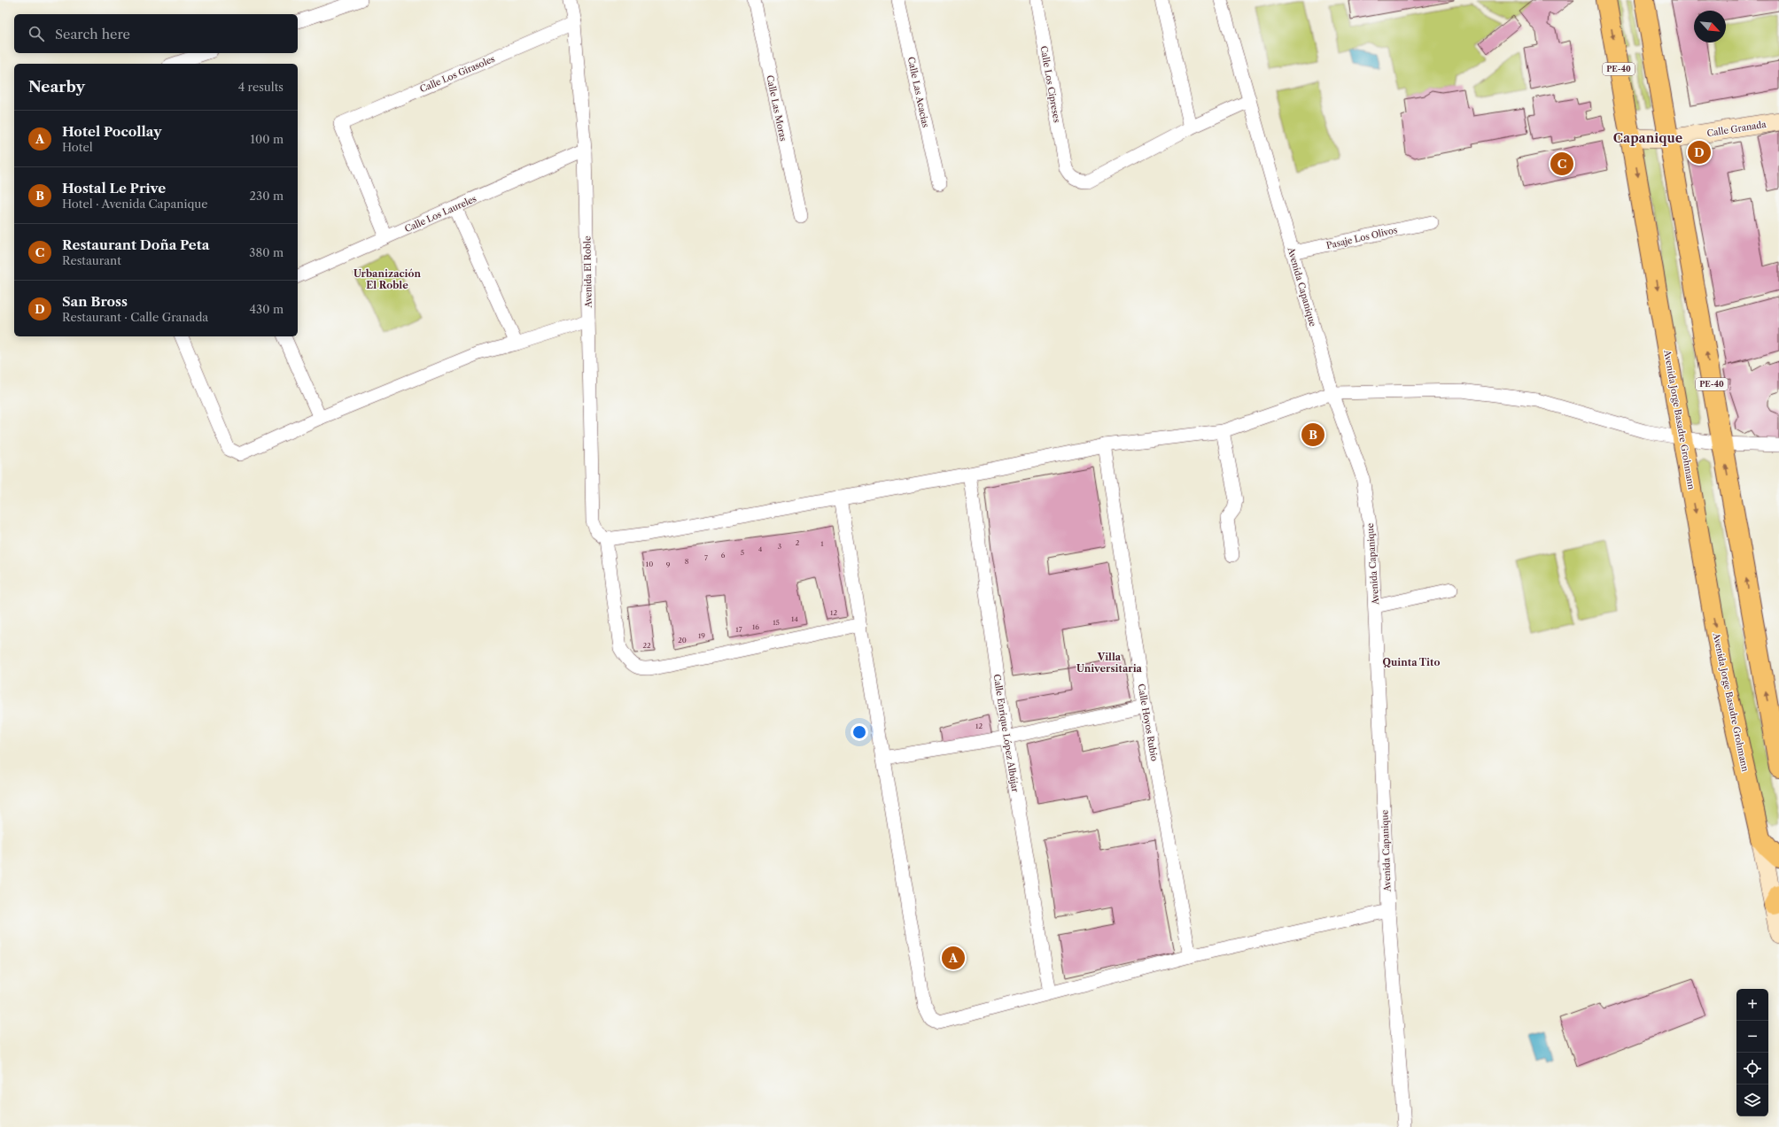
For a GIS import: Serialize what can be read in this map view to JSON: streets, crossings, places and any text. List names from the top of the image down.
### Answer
{
  "streets": {
    "highway": ["PE-40", "Avenida Jorge Basadre Grohmann"],
    "street": [
      "Calle Los Girasoles",
      "Calle Los Cipreses",
      "Calle Las Acacias",
      "Calle Las Moras",
      "Calle Granada",
      "Calle Los Laureles",
      "Pasaje Los Olivos",
      "Avenida El Roble",
      "Avenida Capanique",
      "Calle Hoyos Rubio",
      "Calle Enrique López Albújar"
    ]
  },
  "crossings": [
    ["PE-40", "Calle Granada"],
    ["Calle Los Girasoles", "Calle Los Laureles"],
    ["Calle Los Girasoles", "Avenida El Roble"],
    ["Calle Granada", "Avenida Jorge Basadre Grohmann"],
    ["Calle Los Laureles", "Avenida El Roble"],
    ["Pasaje Los Olivos", "Avenida Capanique"]
  ],
  "districts": [
    "Capanique",
    "Urbanización El Roble",
    "Villa Universitaria",
    "Quinta Tito"
  ],
  "house_numbers": [
    "2",
    "1",
    "3",
    "4",
    "5",
    "6",
    "7",
    "8",
    "10",
    "9",
    "12",
    "14",
    "15",
    "16",
    "17",
    "19",
    "20",
    "22",
    "12"
  ],
  "north": "bottom right",
  "page": {
    "search": "Search here",
    "heading": ["Nearby", "4 results"],
    "list": [
      {
        "mark": "A",
        "name": "Hotel Pocollay",
        "note": "Hotel",
        "value": "100 m"
      },
      {
        "mark": "B",
        "name": "Hostal Le Prive",
        "note": "Hotel · Avenida Capanique",
        "value": "230 m"
      },
      {
        "mark": "C",
        "name": "Restaurant Doña Peta",
        "note": "Restaurant",
        "value": "380 m"
      },
      {
        "mark": "D",
        "name": "San Bross",
        "note": "Restaurant · Calle Granada",
        "value": "430 m"
      }
    ],
    "pins": [
      "D",
      "C",
      "B",
      "A"
    ],
    "map_buttons": ["+", "−"]
  }
}
